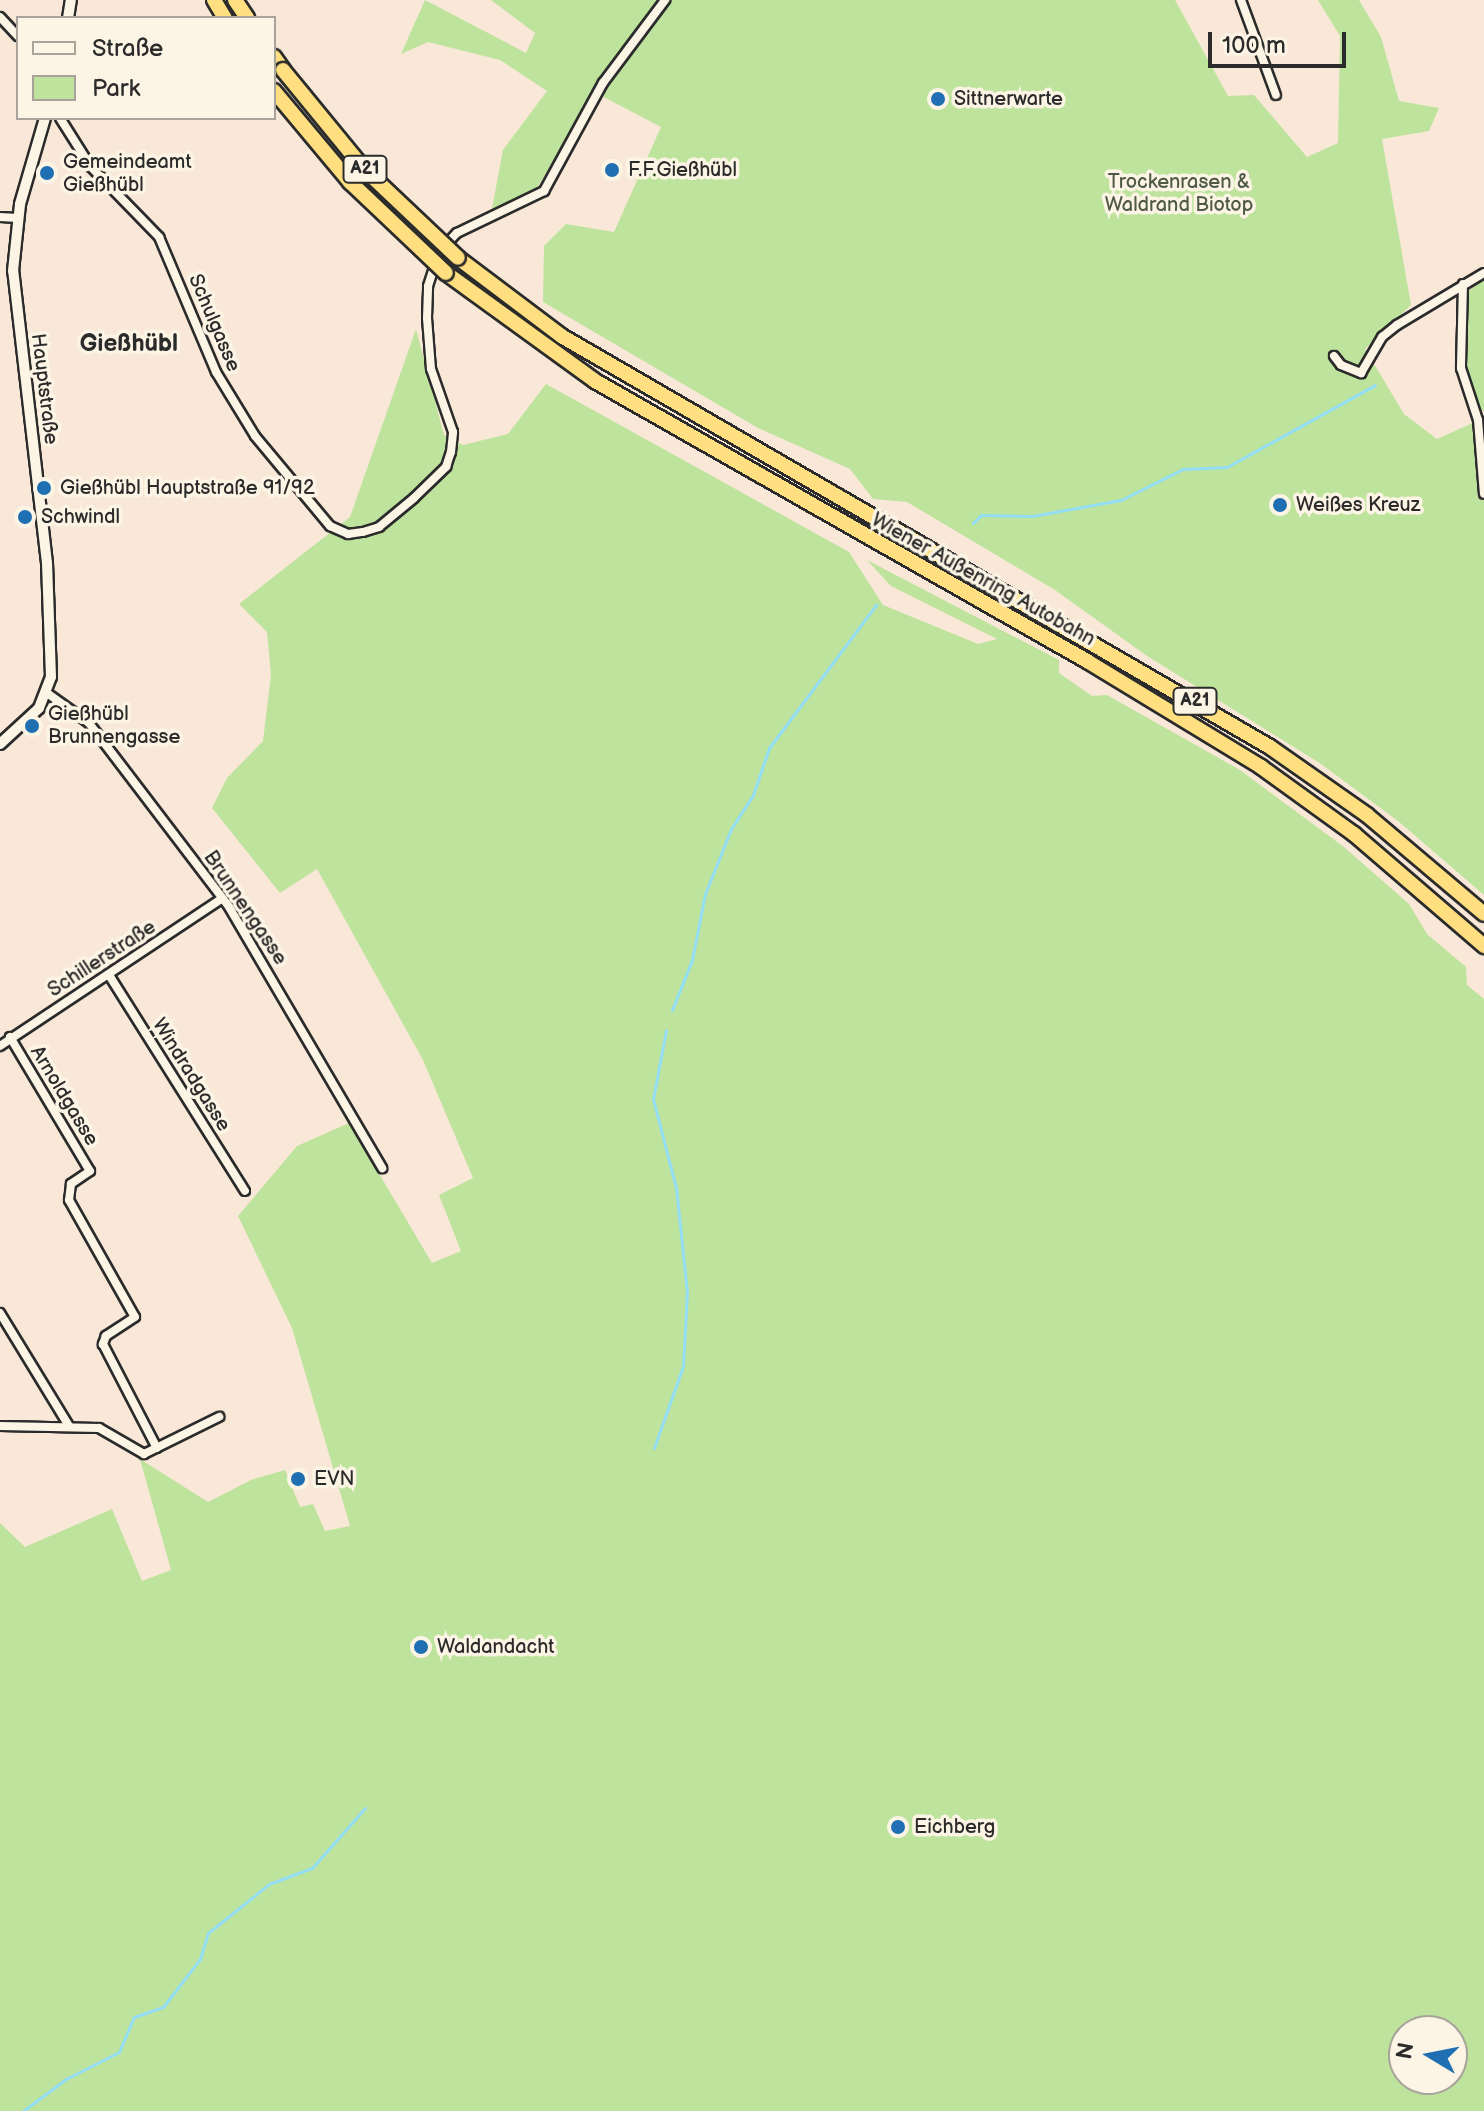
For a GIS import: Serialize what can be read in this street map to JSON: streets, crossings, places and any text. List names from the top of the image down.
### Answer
{
  "streets": {
    "highway": ["A21", "Wiener Außenring Autobahn"],
    "street": [
      "Schulgasse",
      "Hauptstraße",
      "Brunnengasse",
      "Schillerstraße",
      "Windradgasse",
      "Arnoldgasse"
    ]
  },
  "crossings": [
    ["Hauptstraße", "Brunnengasse"],
    ["Brunnengasse", "Schillerstraße"],
    ["Schillerstraße", "Windradgasse"],
    ["Schillerstraße", "Arnoldgasse"]
  ],
  "districts": ["Gießhübl"],
  "parks": ["Trockenrasen & Waldrand Biotop"],
  "places": [
    "Sittnerwarte",
    "F.F.Gießhübl",
    "Gemeindeamt Gießhübl",
    "Gießhübl Hauptstraße 91/92",
    "Weißes Kreuz",
    "Schwindl",
    "Gießhübl Brunnengasse",
    "EVN",
    "Waldandacht",
    "Eichberg"
  ],
  "legend": ["Straße", "Park"],
  "scale_bar": "100 m",
  "north": "left"
}
